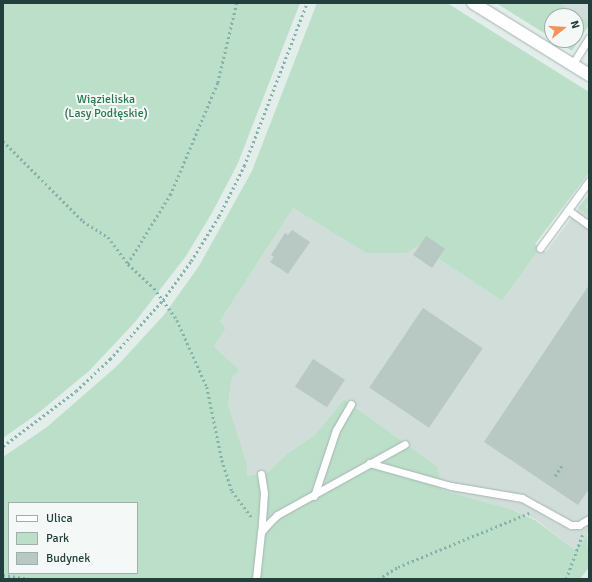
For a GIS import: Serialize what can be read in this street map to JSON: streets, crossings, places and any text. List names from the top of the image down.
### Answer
{
  "parks": ["Wiązieliska (Lasy Podłęskie)"],
  "legend": ["Ulica", "Park", "Budynek"],
  "north": "right"
}
